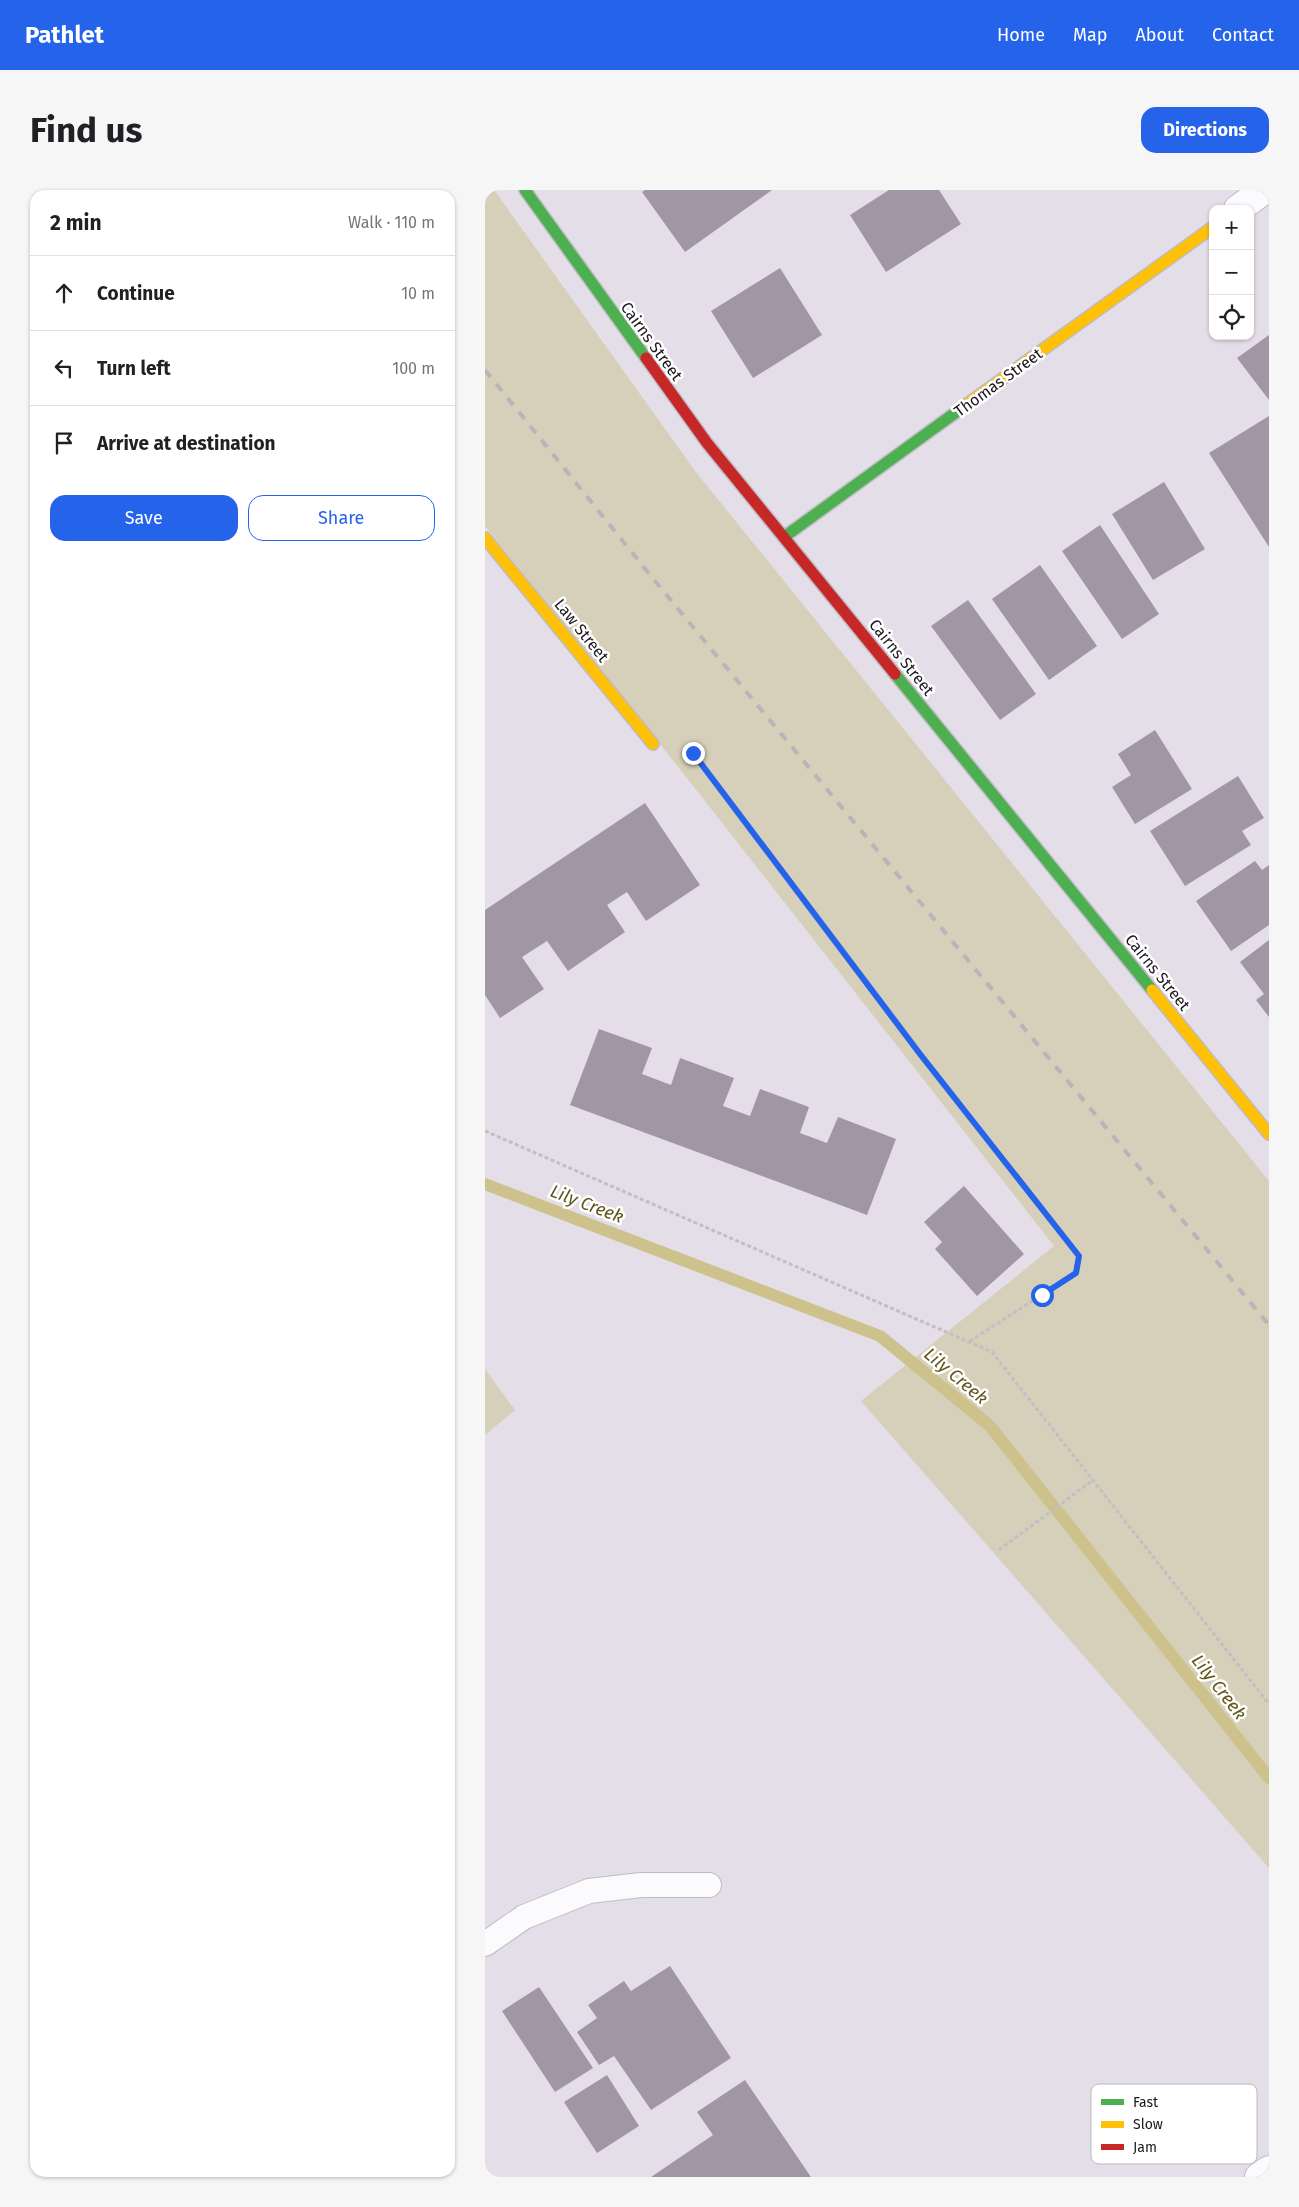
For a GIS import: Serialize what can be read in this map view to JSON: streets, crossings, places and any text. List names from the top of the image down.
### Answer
{
  "streets": {
    "street": ["Cairns Street", "Thomas Street", "Law Street"]
  },
  "crossings": [
    ["Cairns Street", "Thomas Street"]
  ],
  "water": ["Lily Creek"],
  "legend": ["Fast", "Slow", "Jam"],
  "page": {
    "header": "Pathlet",
    "nav": [
      "Home",
      "Map",
      "About",
      "Contact"
    ],
    "buttons": [
      "Directions",
      ["Save", "Share"]
    ],
    "title": "Find us",
    "heading": ["2 min", "Walk · 110 m"],
    "map_buttons": ["+", "−"],
    "list": [
      ["Continue", "10 m"],
      ["Turn left", "100 m"],
      "Arrive at destination"
    ]
  }
}
